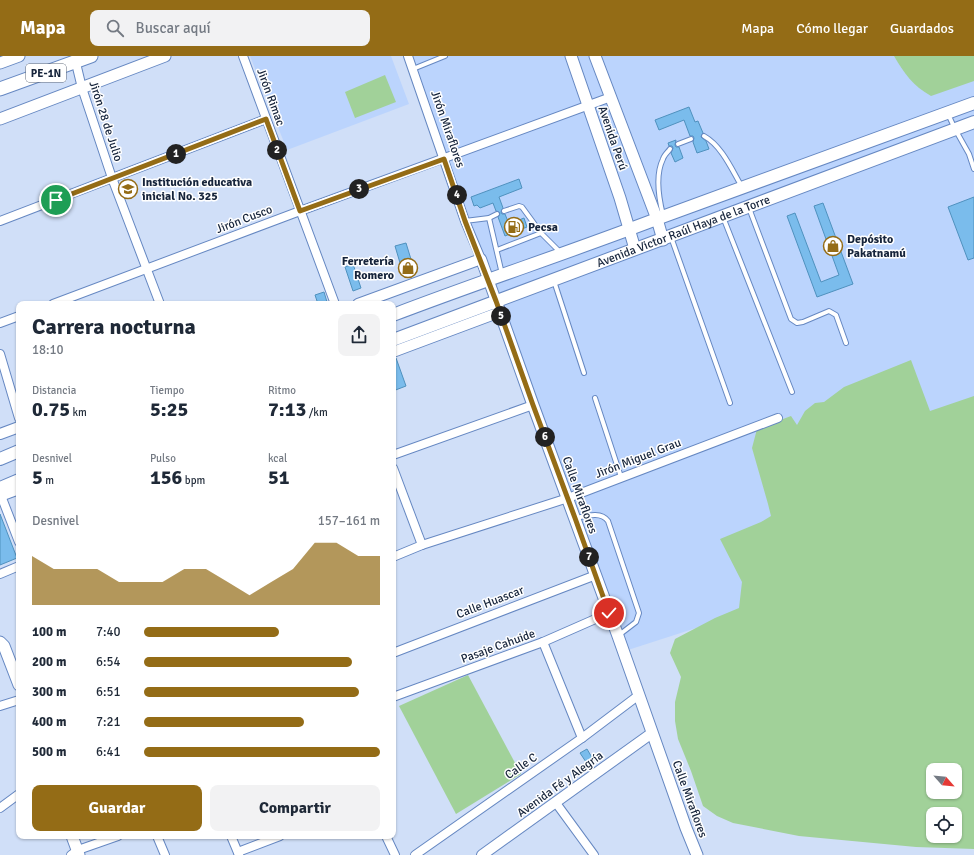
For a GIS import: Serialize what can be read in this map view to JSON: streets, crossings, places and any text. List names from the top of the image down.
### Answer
{
  "streets": {
    "highway": ["PE-1N"],
    "main road": ["Avenida Perú", "Avenida Victor Raúl Haya de la Torre", "Calle Miraflores"],
    "street": [
      "Jirón Rimac",
      "Jirón 28 de Julio",
      "Jirón Miraflores",
      "Jirón Cusco",
      "Jirón Miguel Grau",
      "Calle Huascar",
      "Pasaje Cahuide",
      "Calle C",
      "Avenida Fé y Alegría"
    ]
  },
  "crossings": [
    ["PE-1N", "Jirón 28 de Julio"],
    ["Jirón Rimac", "Jirón Cusco"],
    ["Jirón 28 de Julio", "Jirón Cusco"],
    ["Jirón Miraflores", "Jirón Cusco"],
    ["Jirón Miraflores", "Avenida Victor Raúl Haya de la Torre"],
    ["Jirón Miraflores", "Calle Miraflores"],
    ["Avenida Perú", "Jirón Cusco"],
    ["Avenida Perú", "Avenida Victor Raúl Haya de la Torre"],
    ["Avenida Victor Raúl Haya de la Torre", "Calle Miraflores"],
    ["Jirón Miguel Grau", "Calle Miraflores"],
    ["Calle Miraflores", "Calle Huascar"],
    ["Calle Miraflores", "Pasaje Cahuide"],
    ["Calle Miraflores", "Calle C"],
    ["Calle Miraflores", "Avenida Fé y Alegría"]
  ],
  "places": {
    "school or university": ["Institución educativa inicial No. 325"],
    "fuel station": ["Pecsa"],
    "shop": ["Depósito Pakatnamú", "Ferretería Romero"]
  },
  "north": "bottom right",
  "page": {
    "header": "Mapa",
    "search": "Buscar aquí",
    "nav": ["Mapa", "Cómo llegar", "Guardados"],
    "pins": [
      "2",
      "1",
      "3",
      "4",
      "5",
      "6",
      "7"
    ],
    "heading": ["Carrera nocturna", "18:10"],
    "stats": [
      ["Distancia", "0.75 km"],
      ["Tiempo", "5:25"],
      ["Ritmo", "7:13 /km"],
      ["Desnivel", "5 m"],
      ["Pulso", "156 bpm"],
      ["kcal", "51"]
    ],
    "chart": ["Desnivel", "157–161 m"],
    "list": [
      {
        "name": "100 m",
        "note": "7:40"
      },
      {
        "name": "200 m",
        "note": "6:54"
      },
      {
        "name": "300 m",
        "note": "6:51"
      },
      {
        "name": "400 m",
        "note": "7:21"
      },
      {
        "name": "500 m",
        "note": "6:41"
      }
    ],
    "buttons": ["Guardar", "Compartir"]
  }
}
